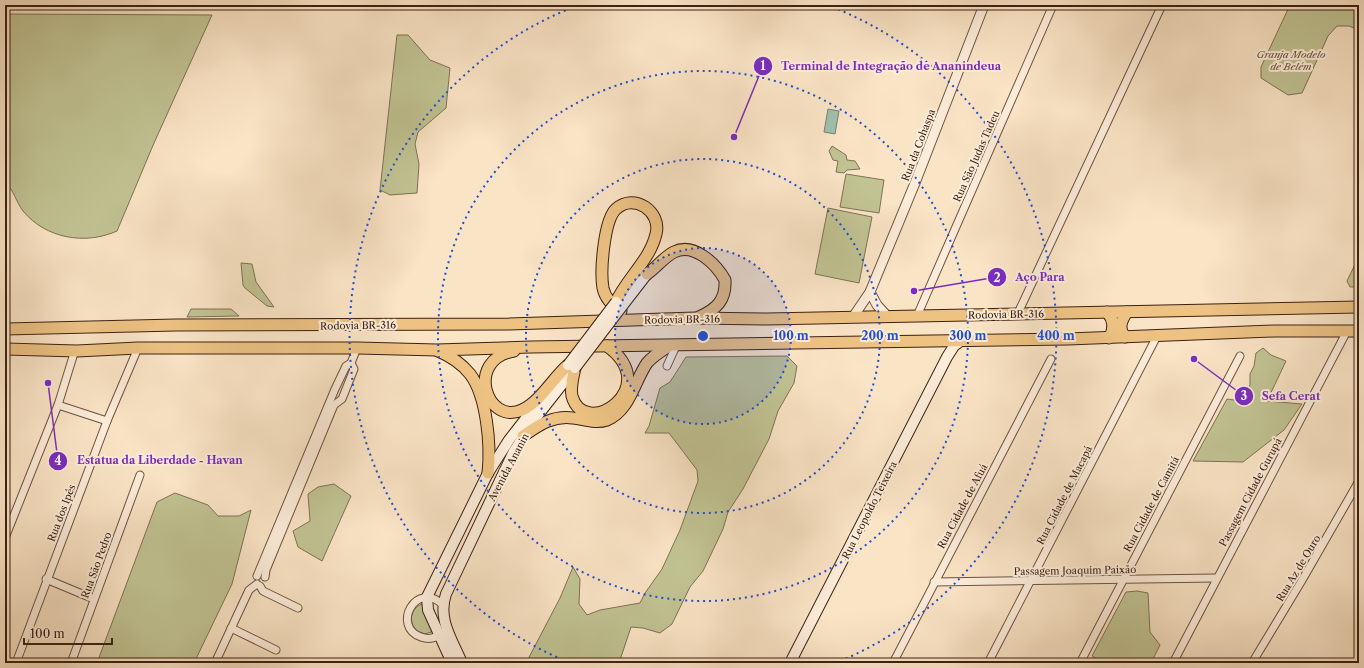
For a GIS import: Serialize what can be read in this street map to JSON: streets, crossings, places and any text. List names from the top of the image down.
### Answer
{
  "streets": {
    "highway": ["Rodovia BR-316"],
    "main road": ["Avenida Ananin", "Rua Leopoldo Teixeira"],
    "street": [
      "Rua da Cohaspa",
      "Rua São Judas Tadeu",
      "Passagem Cidade Gurupá",
      "Rua Cidade de Macapá",
      "Rua Cidade de Camitá",
      "Rua Cidade de Afuá",
      "Rua dos Ipês",
      "Rua São Pedro",
      "Rua Az de Ouro",
      "Passagem Joaquim Paixão"
    ]
  },
  "crossings": [
    ["Rua da Cohaspa", "Rodovia BR-316"],
    ["Rua São Judas Tadeu", "Rodovia BR-316"],
    ["Passagem Cidade Gurupá", "Passagem Joaquim Paixão"],
    ["Rua Cidade de Macapá", "Passagem Joaquim Paixão"],
    ["Rua Cidade de Camitá", "Passagem Joaquim Paixão"],
    ["Rua Cidade de Afuá", "Passagem Joaquim Paixão"]
  ],
  "parks": ["Granja Modelo de Belém"],
  "places": [
    "Terminal de Integração de Ananindeua",
    "Aço Para",
    "Sefa Cerat",
    "Estatua da Liberdade - Havan"
  ],
  "scale_bar": "100 m",
  "rings": [
    "100 m",
    "200 m",
    "300 m",
    "400 m"
  ]
}
